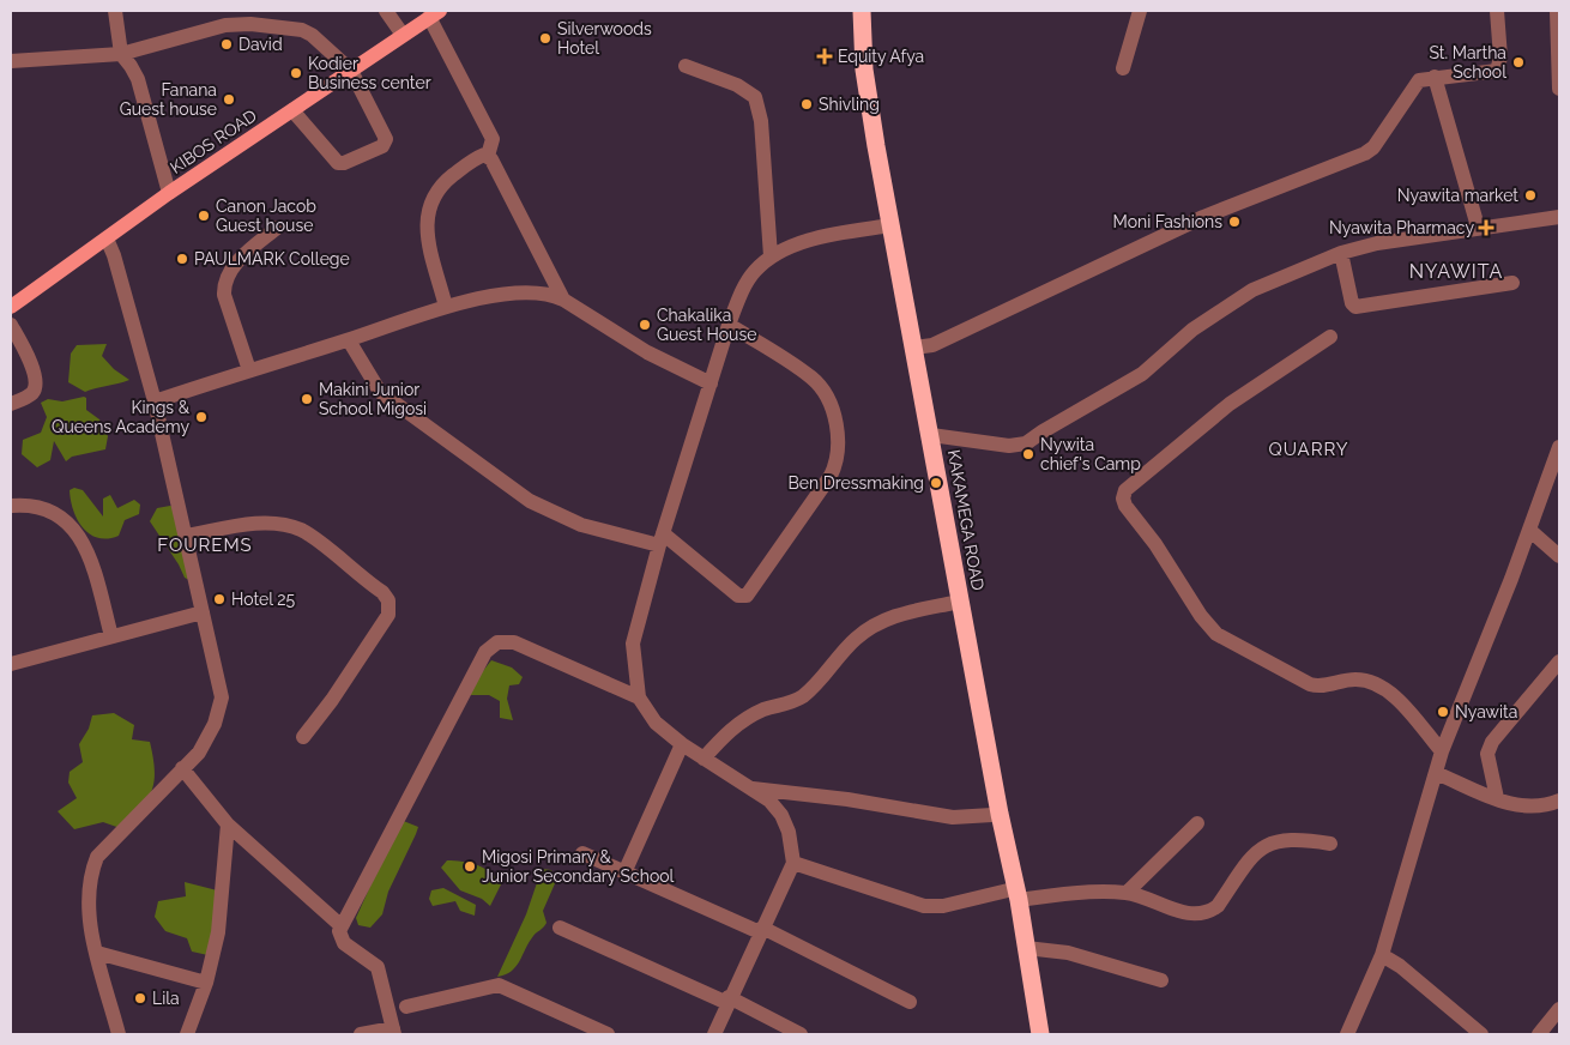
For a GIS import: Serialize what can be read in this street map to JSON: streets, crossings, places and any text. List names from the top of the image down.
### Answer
{
  "streets": {
    "highway": ["KAKAMEGA ROAD"],
    "main road": ["KIBOS ROAD"]
  },
  "districts": ["NYAWITA", "QUARRY", "FOUREMS"],
  "places": {
    "other": [
      "Silverwoods Hotel",
      "David",
      "St. Martha School",
      "Kodier Business center",
      "Fanana Guest house",
      "Shivling",
      "Nyawita market",
      "Canon Jacob Guest house",
      "Moni Fashions",
      "PAULMARK College",
      "Chakalika Guest House",
      "Makini Junior School Migosi",
      "Kings & Queens Academy",
      "Nywita chief's Camp",
      "Ben Dressmaking",
      "Hotel 25",
      "Nyawita",
      "Migosi Primary & Junior Secondary School",
      "Lila"
    ],
    "health": ["Equity Afya", "Nyawita Pharmacy"]
  }
}
